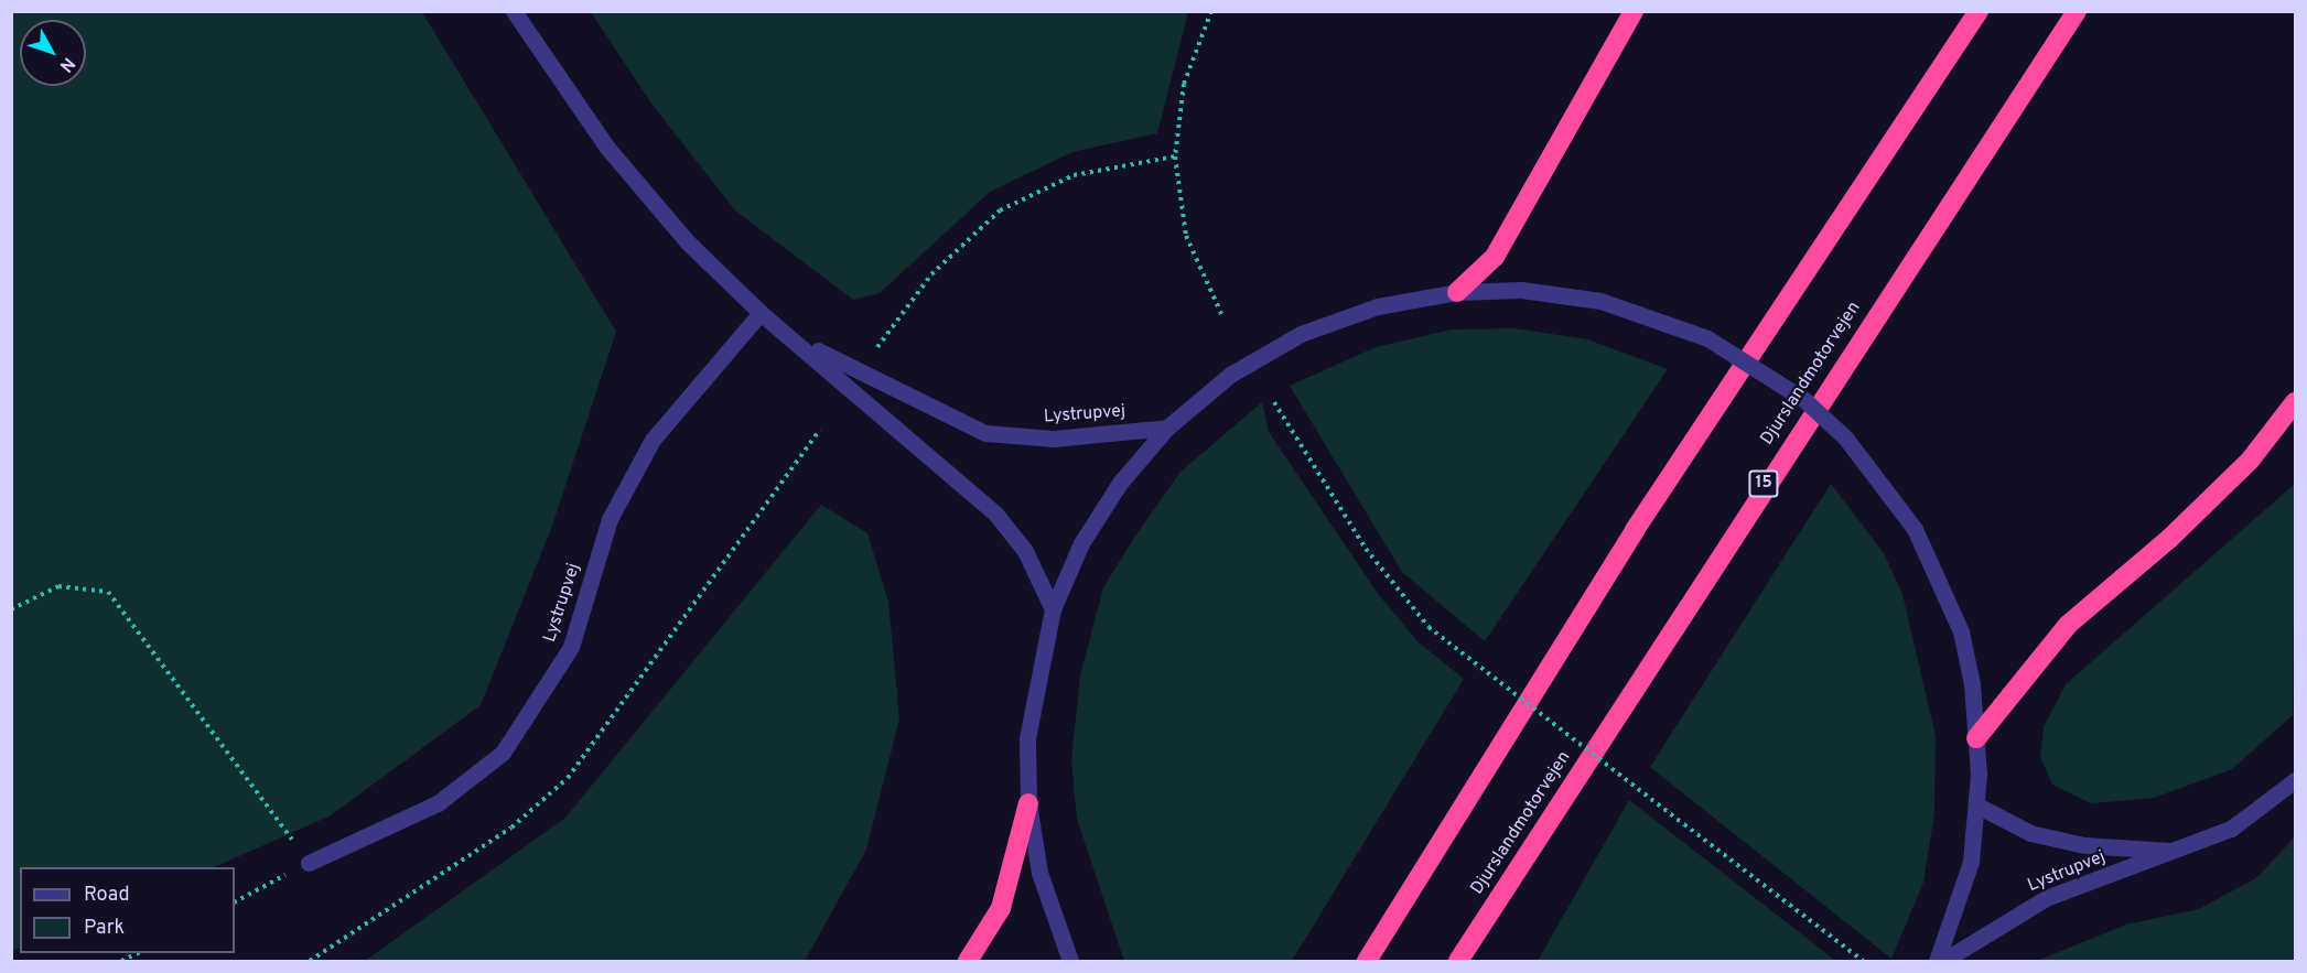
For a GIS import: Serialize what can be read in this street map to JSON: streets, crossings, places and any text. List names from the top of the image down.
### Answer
{
  "streets": {
    "highway": ["Djurslandmotorvejen", "15"],
    "street": ["Lystrupvej"]
  },
  "legend": ["Road", "Park"],
  "north": "bottom right"
}
